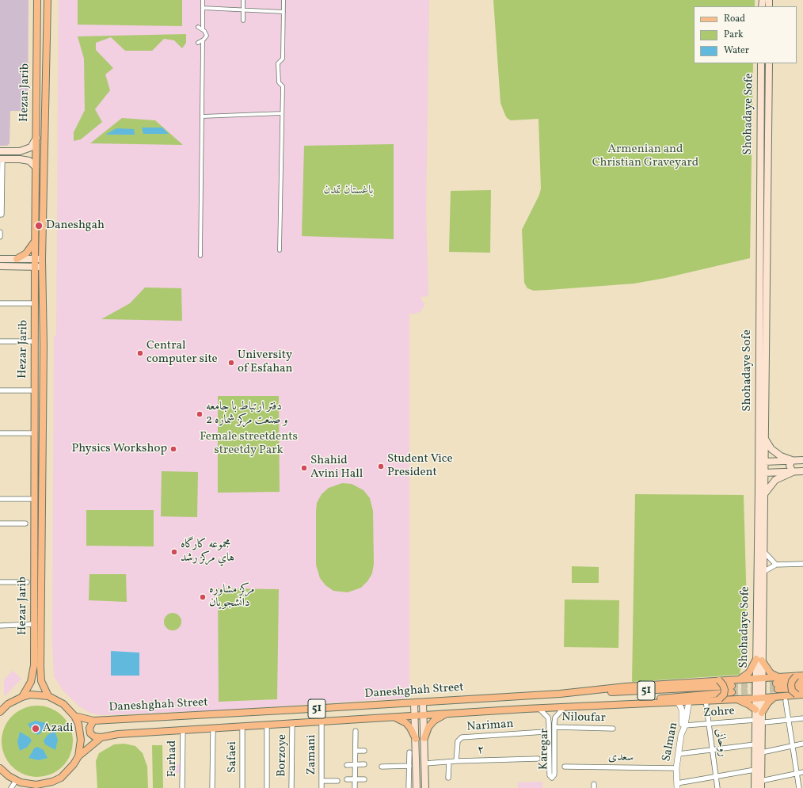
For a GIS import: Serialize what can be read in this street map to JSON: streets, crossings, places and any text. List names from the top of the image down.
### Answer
{
  "streets": {
    "main road": [
      "Hezar Jarib",
      "Shohadaye Sofe",
      "51",
      "Daneshghah Street"
    ],
    "street": [
      "Zohre",
      "Niloufar",
      "Nariman",
      "Salman",
      "روحانی",
      "Karegar",
      "۲",
      "Zamani",
      "Borzoye",
      "Safaei",
      "سعدی",
      "Farhad"
    ]
  },
  "crossings": [
    ["Shohadaye Sofe", "Daneshghah Street"],
    ["51", "Daneshghah Street"],
    ["51", "Karegar"],
    ["Daneshghah Street", "Salman"],
    ["Daneshghah Street", "روحانی"],
    ["Daneshghah Street", "Karegar"],
    ["Daneshghah Street", "Zamani"],
    ["Daneshghah Street", "Borzoye"],
    ["Daneshghah Street", "Safaei"],
    ["Daneshghah Street", "Farhad"],
    ["Zohre", "Salman"],
    ["Zohre", "روحانی"],
    ["Niloufar", "Karegar"],
    ["Nariman", "۲"],
    ["Salman", "سعدی"]
  ],
  "parks": ["Armenian and Christian Graveyard", "باغستان تمدن", "Female streetdents streetdy Park"],
  "places": [
    "Daneshgah",
    "Central computer site",
    "University of Esfahan",
    "دفتر ارتباط با جامعه و صنعت مرکز شماره 2",
    "Physics Workshop",
    "Student Vice President",
    "Shahid Avini Hall",
    "مجموعه کارگاه هاي مرکز رشد",
    "مرکز مشاوره دانشجویان",
    "Azadi"
  ],
  "legend": ["Road", "Park", "Water"]
}
